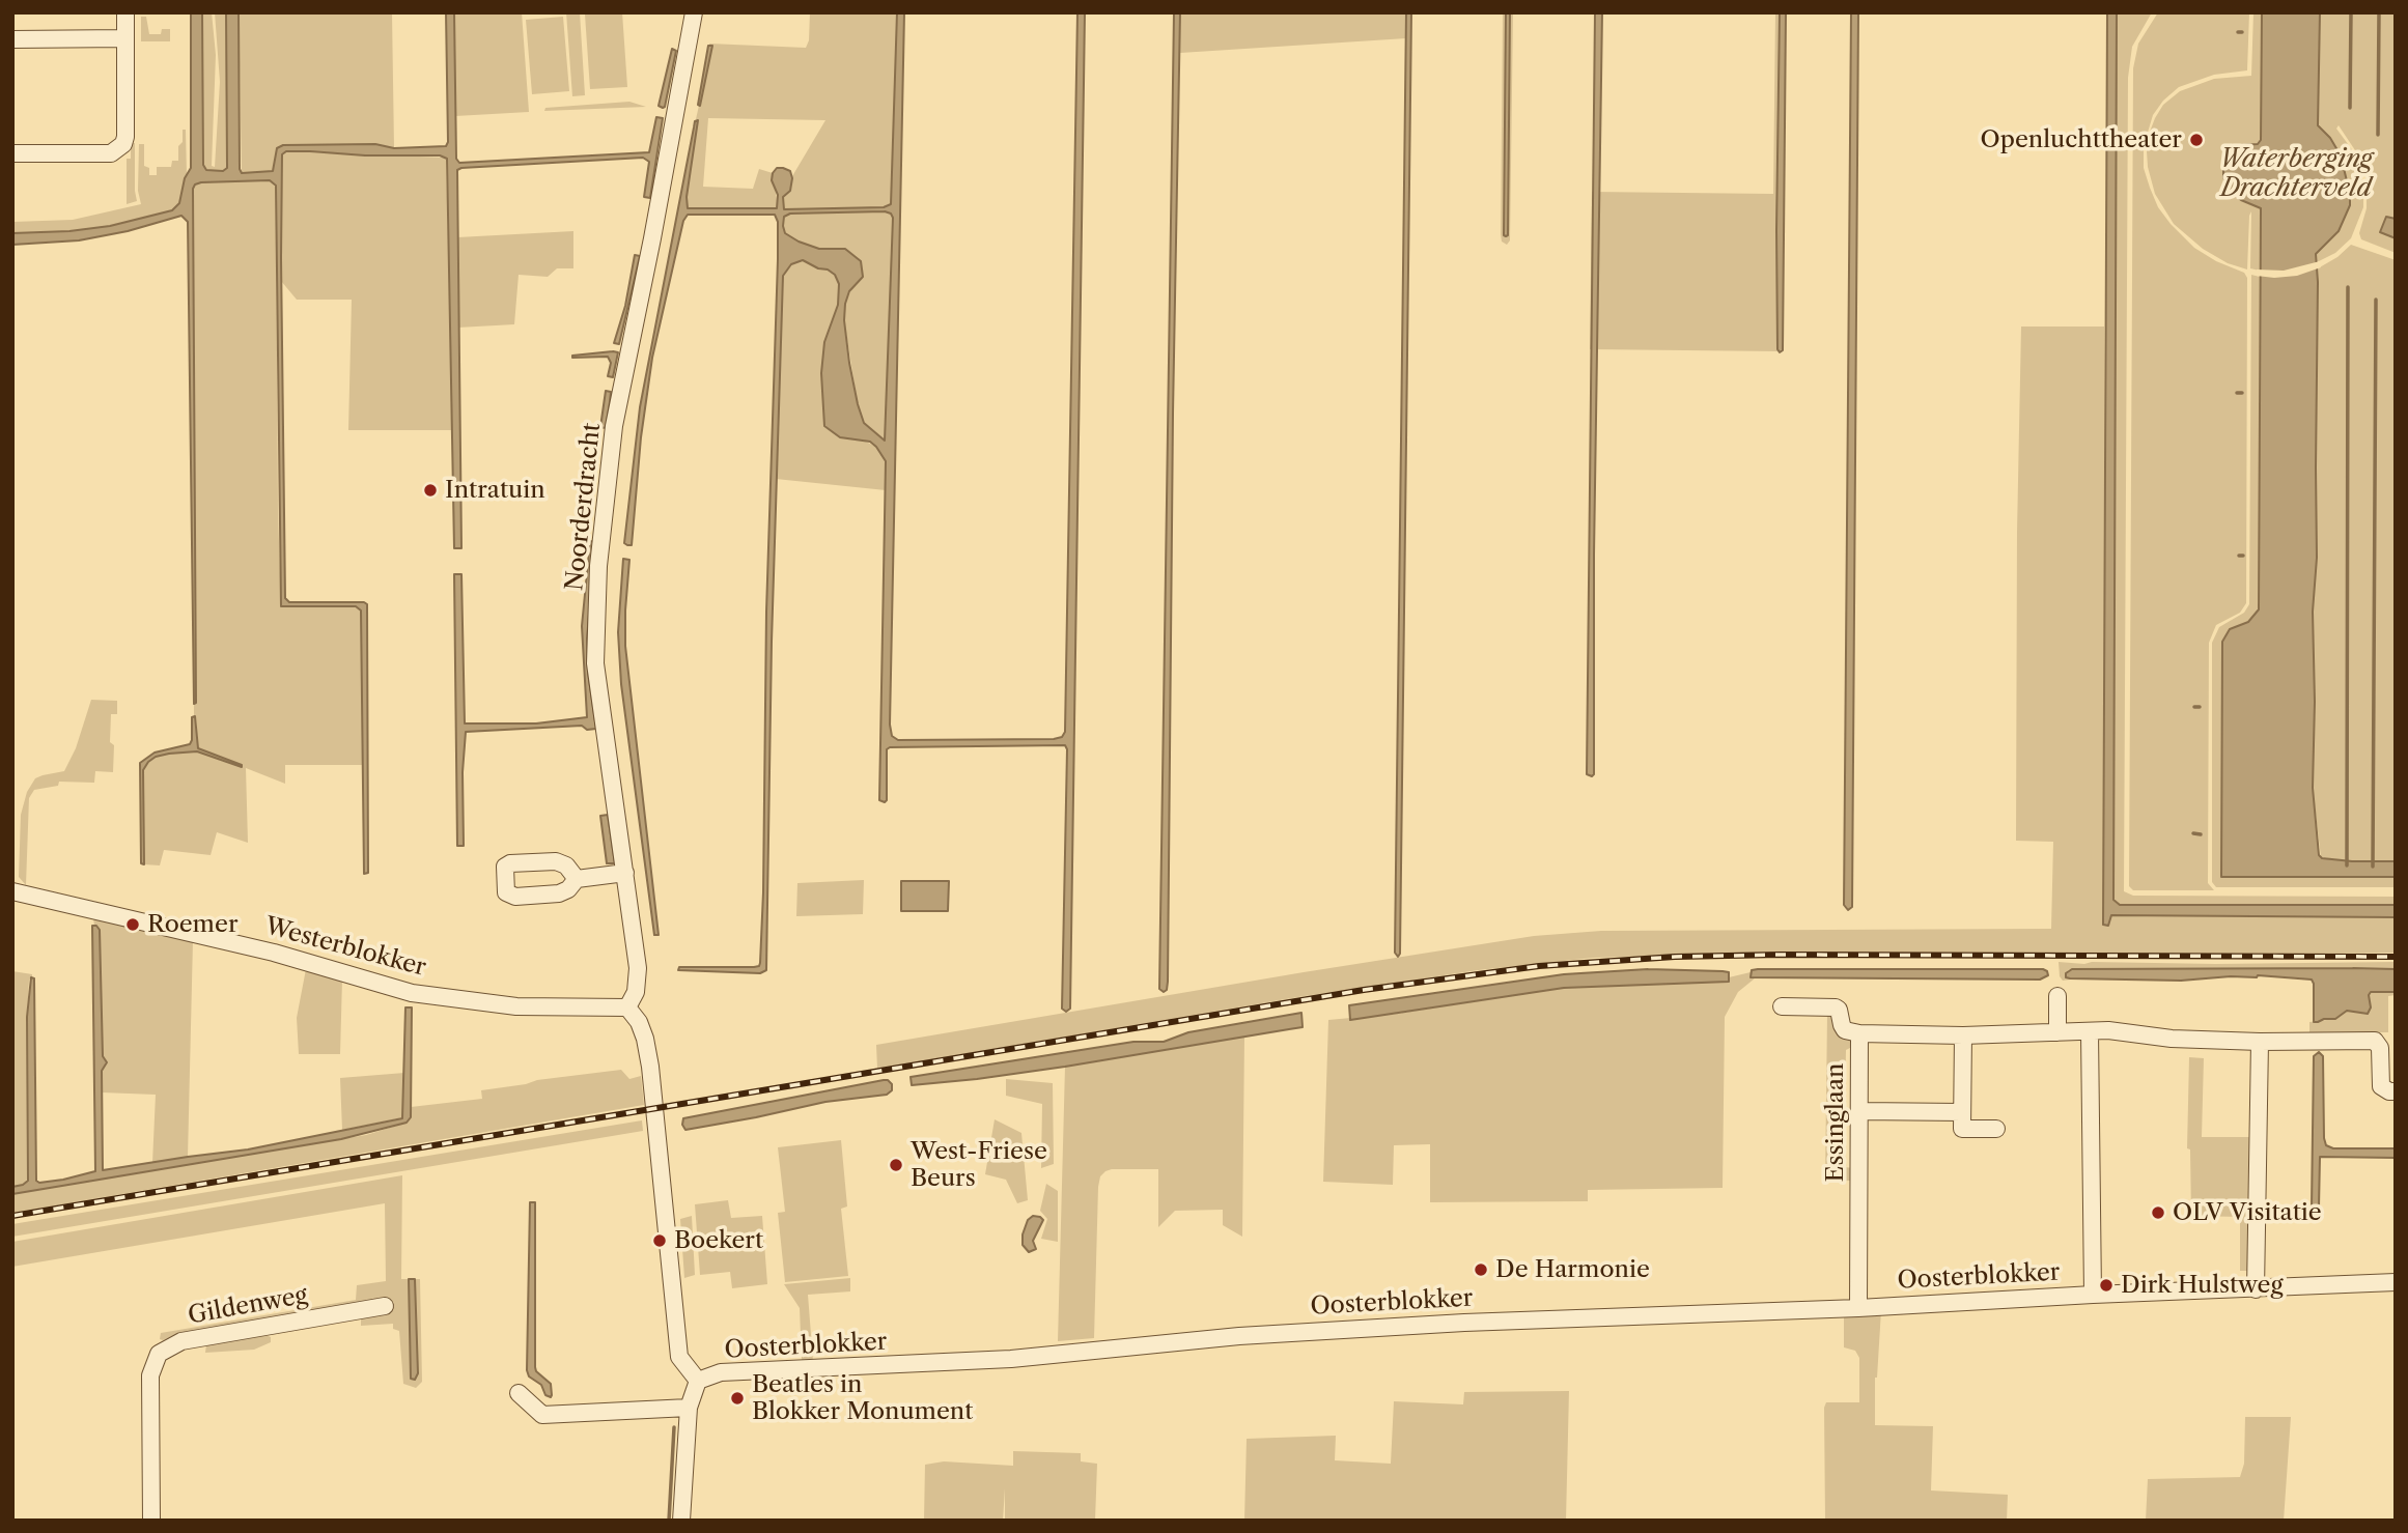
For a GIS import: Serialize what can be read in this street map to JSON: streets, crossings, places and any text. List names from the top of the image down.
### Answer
{
  "streets": {
    "street": [
      "Noorderdracht",
      "Westerblokker",
      "Essinglaan",
      "Oosterblokker",
      "Gildenweg"
    ]
  },
  "crossings": [
    ["Noorderdracht", "Westerblokker"],
    ["Essinglaan", "Oosterblokker"]
  ],
  "water": ["Waterberging Drachterveld"],
  "places": [
    "Openluchttheater",
    "Intratuin",
    "Roemer",
    "West-Friese Beurs",
    "OLV Visitatie",
    "Boekert",
    "De Harmonie",
    "Dirk Hulstweg",
    "Beatles in Blokker Monument"
  ]
}
